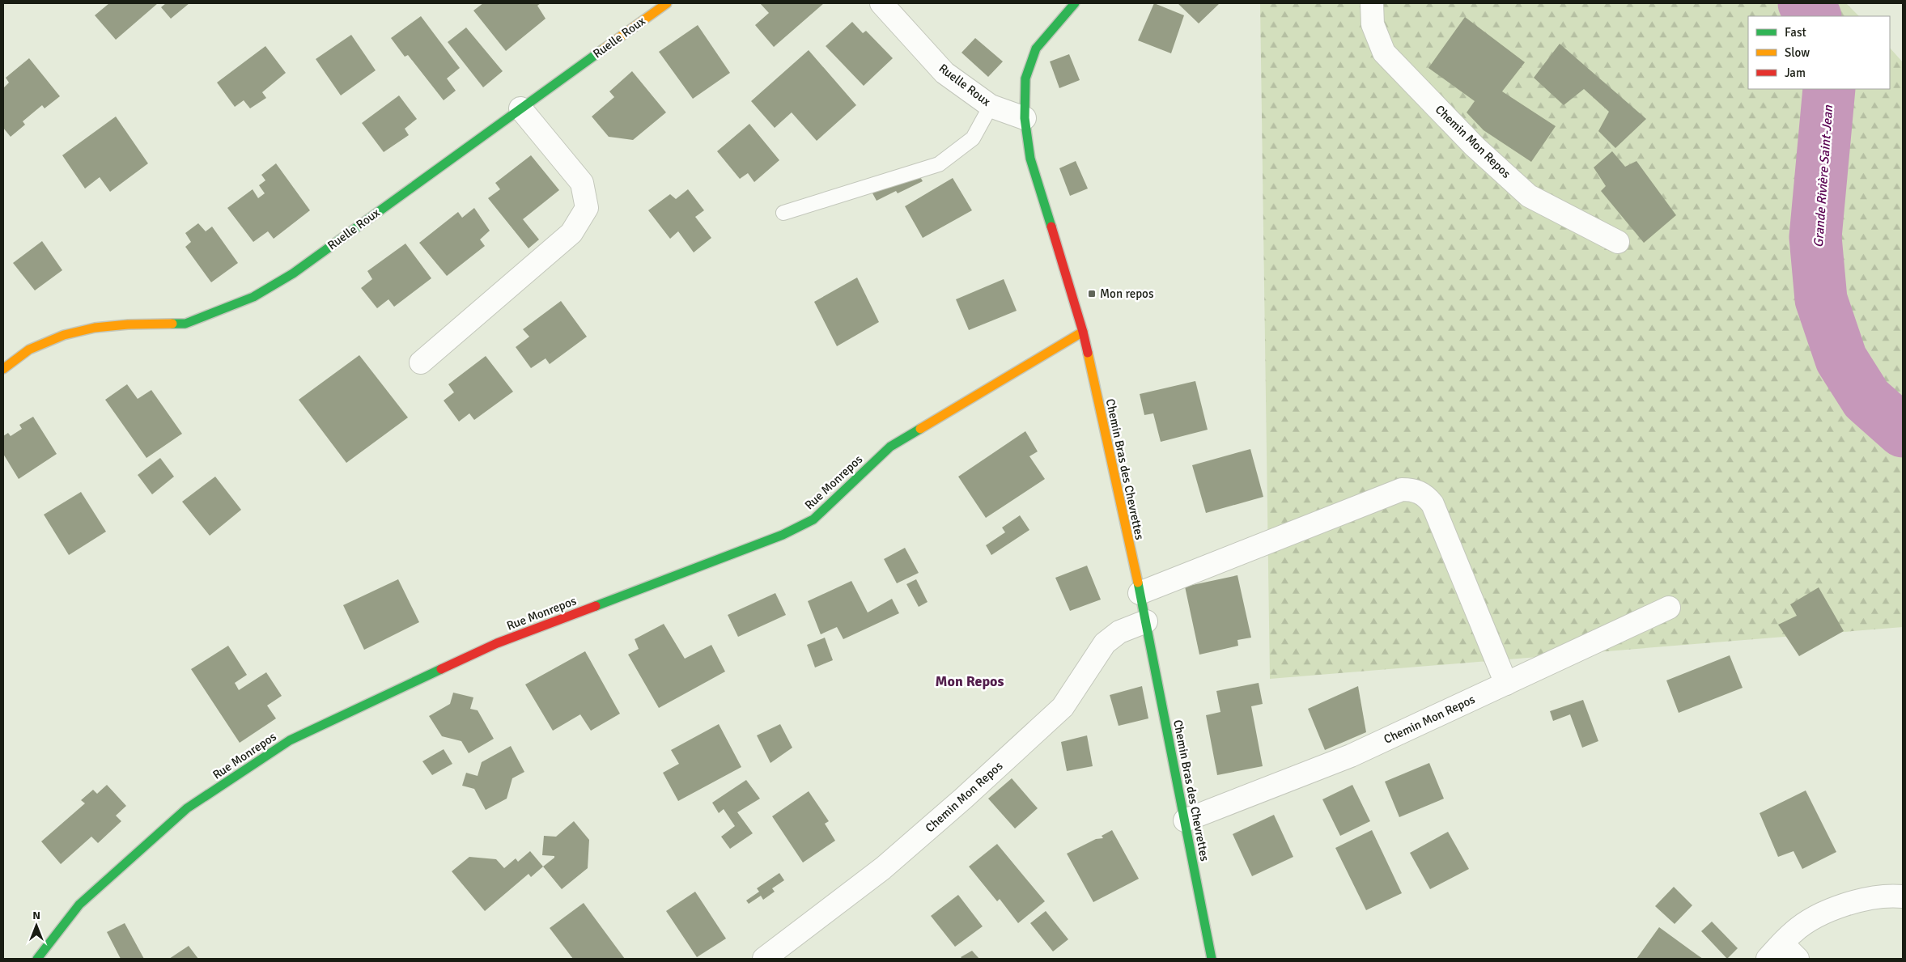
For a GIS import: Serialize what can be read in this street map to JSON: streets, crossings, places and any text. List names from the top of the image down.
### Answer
{
  "streets": {
    "street": [
      "Ruelle Roux",
      "Chemin Mon Repos",
      "Chemin Bras des Chevrettes",
      "Rue Monrepos"
    ]
  },
  "crossings": [
    ["Ruelle Roux", "Chemin Bras des Chevrettes"],
    ["Chemin Mon Repos", "Chemin Bras des Chevrettes"],
    ["Chemin Bras des Chevrettes", "Rue Monrepos"]
  ],
  "districts": ["Mon Repos"],
  "water": ["Grande Rivière Saint-Jean"],
  "places": {
    "transit": ["Mon repos"]
  },
  "legend": ["Fast", "Slow", "Jam"],
  "north": "top"
}
